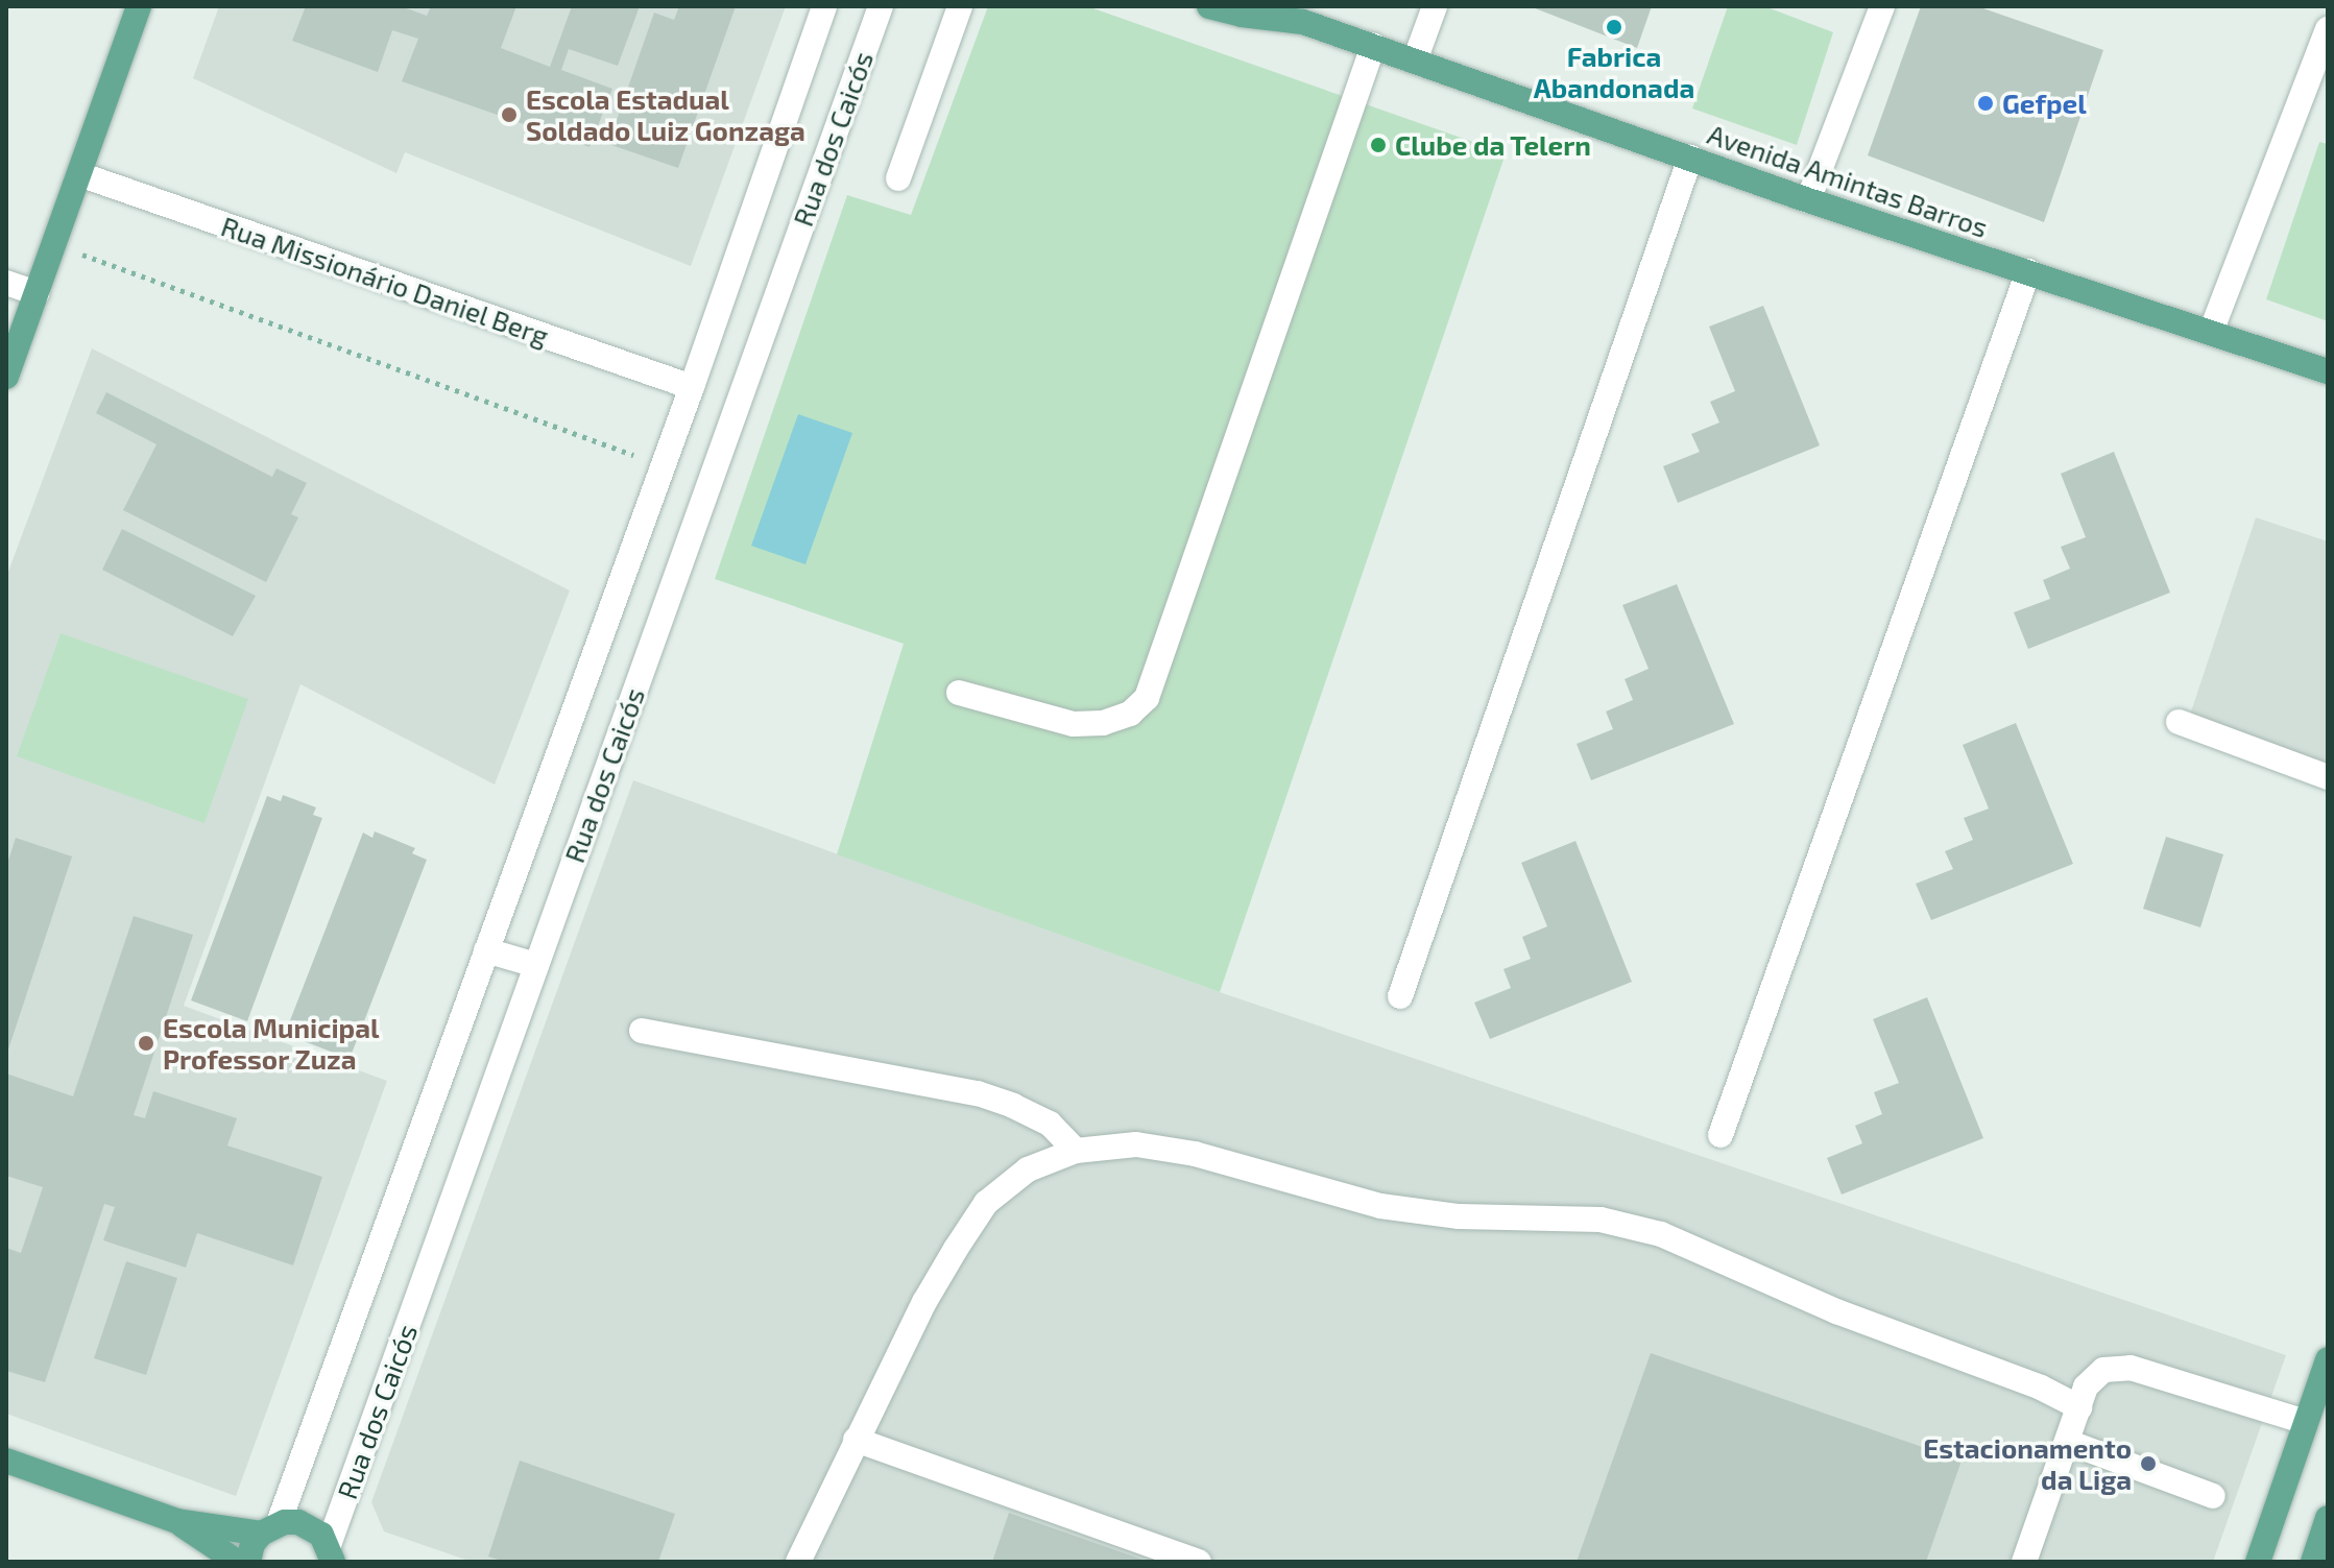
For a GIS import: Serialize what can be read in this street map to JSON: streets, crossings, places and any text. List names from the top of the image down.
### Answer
{
  "streets": {
    "main road": ["Avenida Amintas Barros"],
    "street": ["Rua dos Caicós", "Rua Missionário Daniel Berg"]
  },
  "crossings": [
    ["Rua dos Caicós", "Rua Missionário Daniel Berg"]
  ],
  "places": [
    "Fabrica Abandonada",
    "Gefpel",
    "Escola Estadual Soldado Luiz Gonzaga",
    "Clube da Telern",
    "Escola Municipal Professor Zuza",
    "Estacionamento da Liga"
  ]
}
